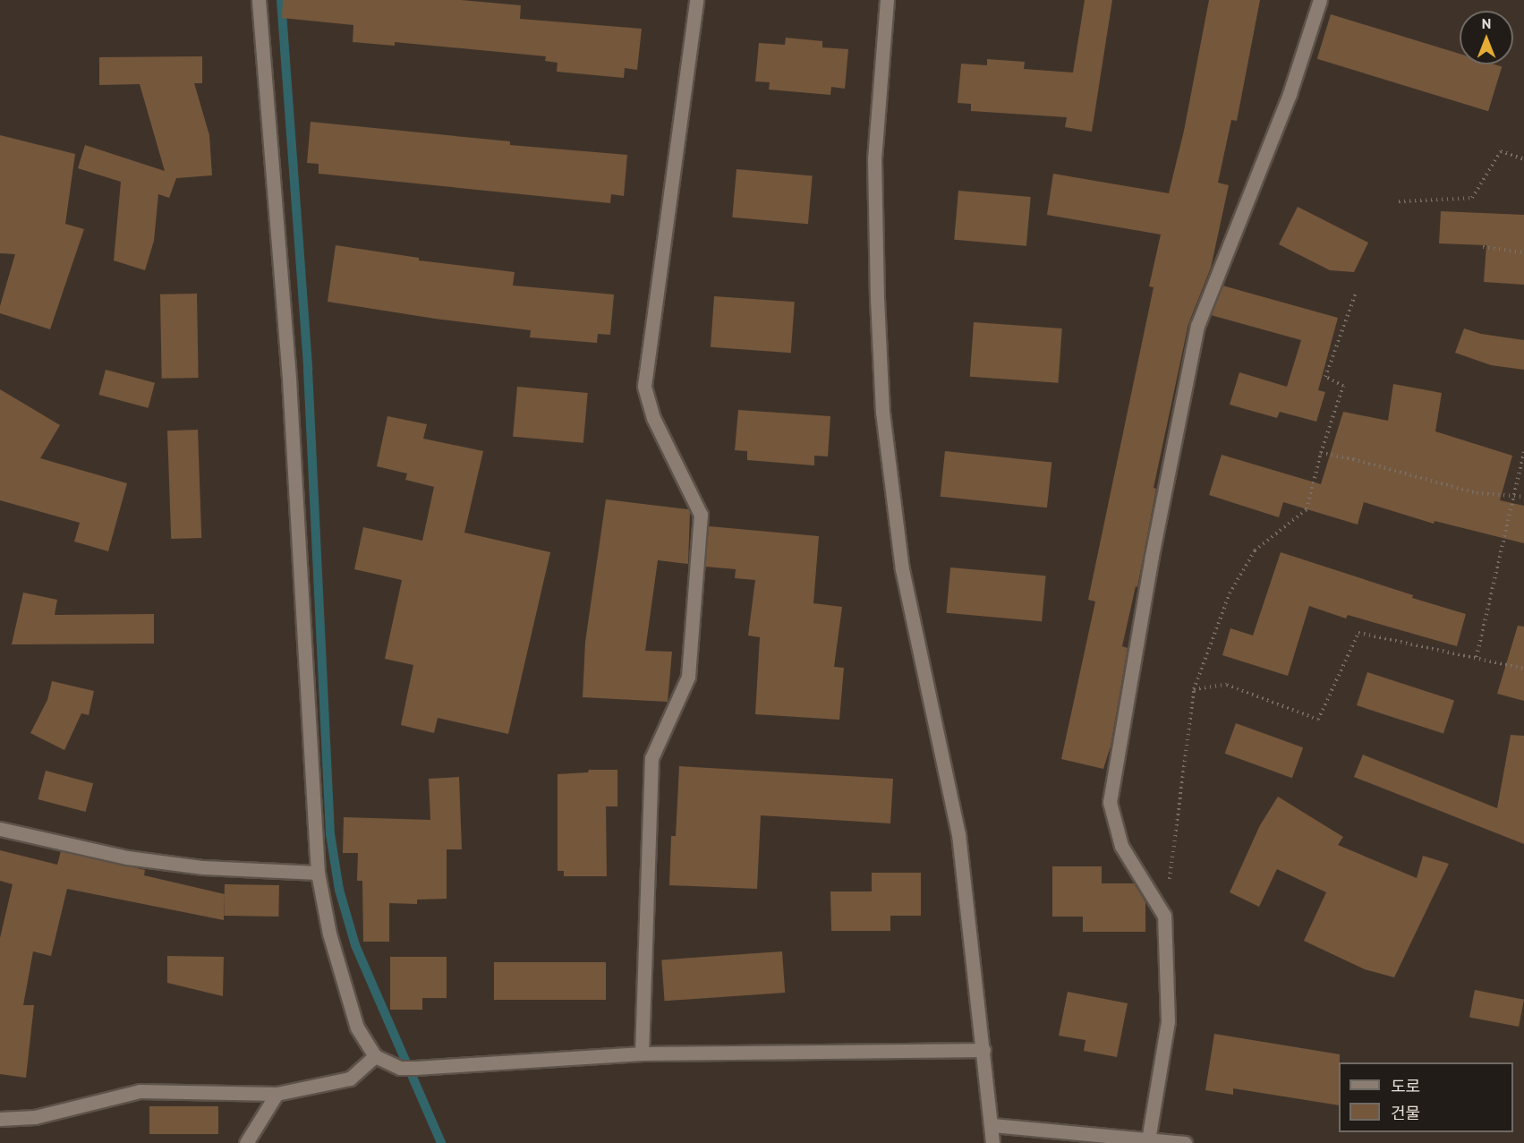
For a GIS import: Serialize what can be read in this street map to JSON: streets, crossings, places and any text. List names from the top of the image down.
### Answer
{
  "legend": ["도로", "건물"],
  "north": "top"
}
